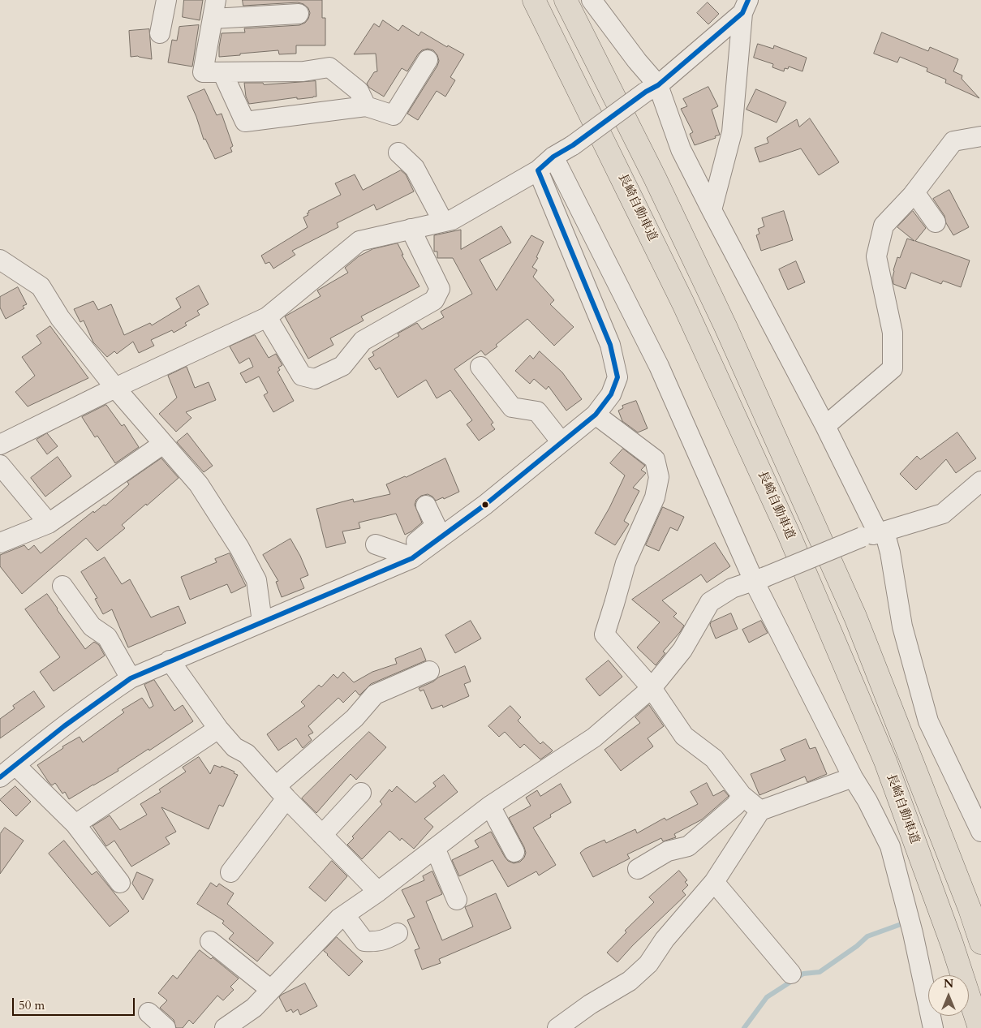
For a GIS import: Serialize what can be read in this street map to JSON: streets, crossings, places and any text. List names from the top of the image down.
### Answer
{
  "streets": {
    "highway": ["長崎自動車道"]
  },
  "scale_bar": "50 m",
  "north": "top"
}
